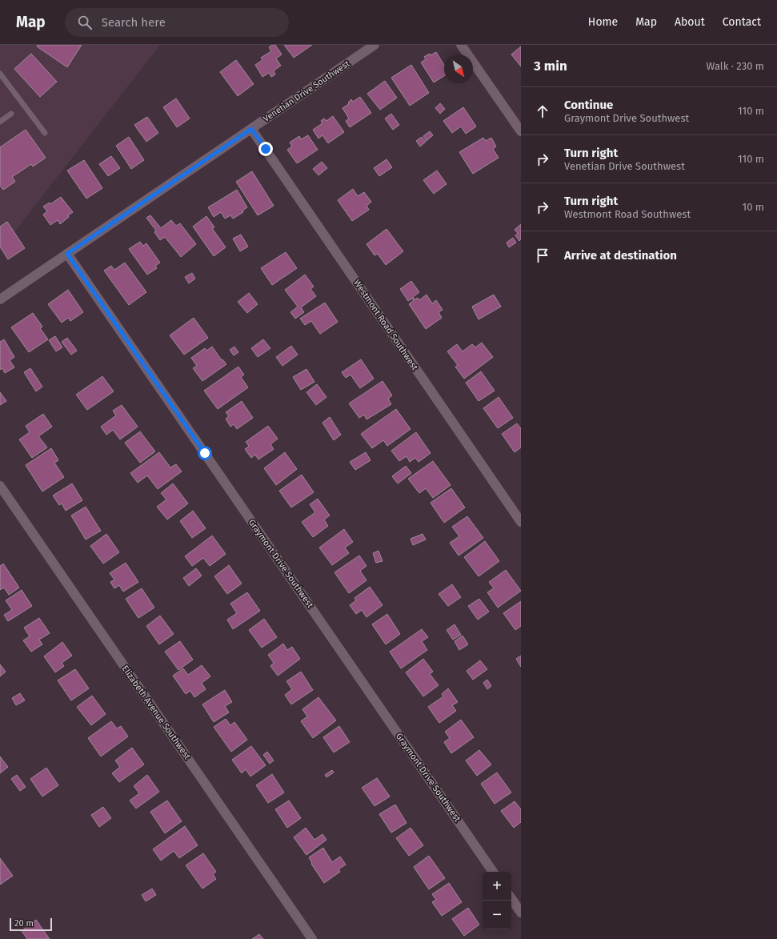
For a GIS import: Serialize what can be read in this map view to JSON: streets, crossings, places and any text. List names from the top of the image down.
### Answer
{
  "streets": {
    "street": [
      "Venetian Drive Southwest",
      "Westmont Road Southwest",
      "Graymont Drive Southwest",
      "Elizabeth Avenue Southwest"
    ]
  },
  "crossings": [
    ["Venetian Drive Southwest", "Westmont Road Southwest"],
    ["Venetian Drive Southwest", "Graymont Drive Southwest"]
  ],
  "scale_bar": "20 m",
  "north": "bottom right",
  "page": {
    "header": "Map",
    "search": "Search here",
    "nav": [
      "Home",
      "Map",
      "About",
      "Contact"
    ],
    "heading": ["3 min", "Walk · 230 m"],
    "list": [
      ["Continue", "Graymont Drive Southwest", "110 m"],
      ["Turn right", "Venetian Drive Southwest", "110 m"],
      ["Turn right", "Westmont Road Southwest", "10 m"],
      "Arrive at destination"
    ],
    "map_buttons": ["+", "−"],
    "scale": "20 m"
  }
}
